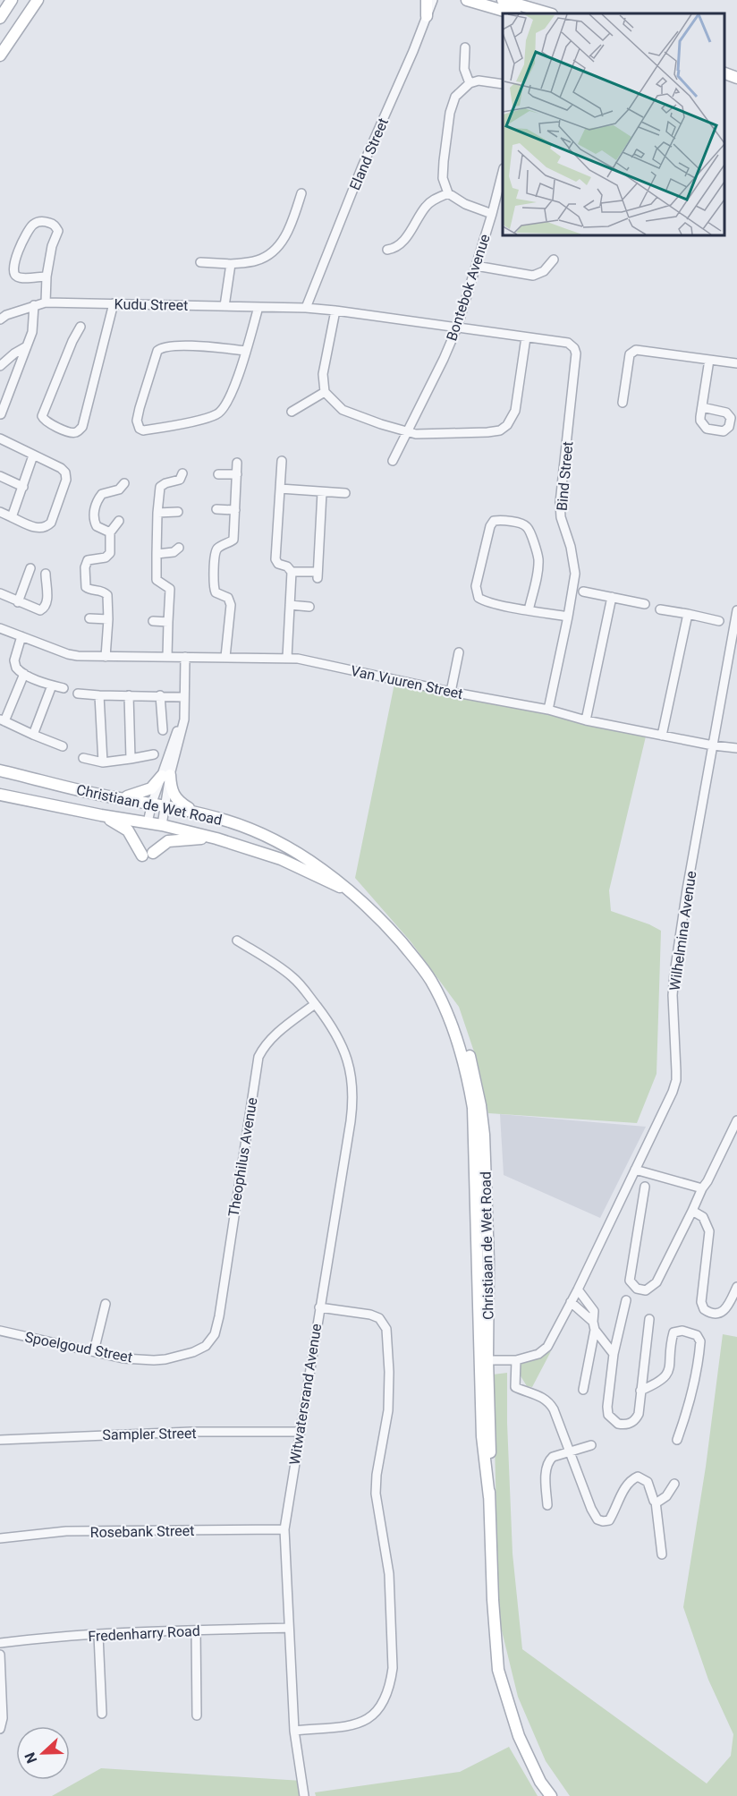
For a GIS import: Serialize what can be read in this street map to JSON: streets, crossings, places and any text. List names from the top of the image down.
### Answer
{
  "streets": {
    "main road": ["Christiaan de Wet Road"],
    "street": [
      "Eland Street",
      "Bontebok Avenue",
      "Kudu Street",
      "Bind Street",
      "Van Vuuren Street",
      "Wilhelmina Avenue",
      "Theophilus Avenue",
      "Spoelgoud Street",
      "Witwatersrand Avenue",
      "Sampler Street",
      "Rosebank Street",
      "Fredenharry Road"
    ]
  },
  "crossings": [
    ["Eland Street", "Kudu Street"],
    ["Bontebok Avenue", "Kudu Street"],
    ["Kudu Street", "Bind Street"],
    ["Bind Street", "Van Vuuren Street"],
    ["Van Vuuren Street", "Wilhelmina Avenue"],
    ["Christiaan de Wet Road", "Wilhelmina Avenue"],
    ["Theophilus Avenue", "Spoelgoud Street"],
    ["Theophilus Avenue", "Witwatersrand Avenue"],
    ["Witwatersrand Avenue", "Sampler Street"],
    ["Witwatersrand Avenue", "Rosebank Street"],
    ["Witwatersrand Avenue", "Fredenharry Road"]
  ],
  "north": "left"
}
